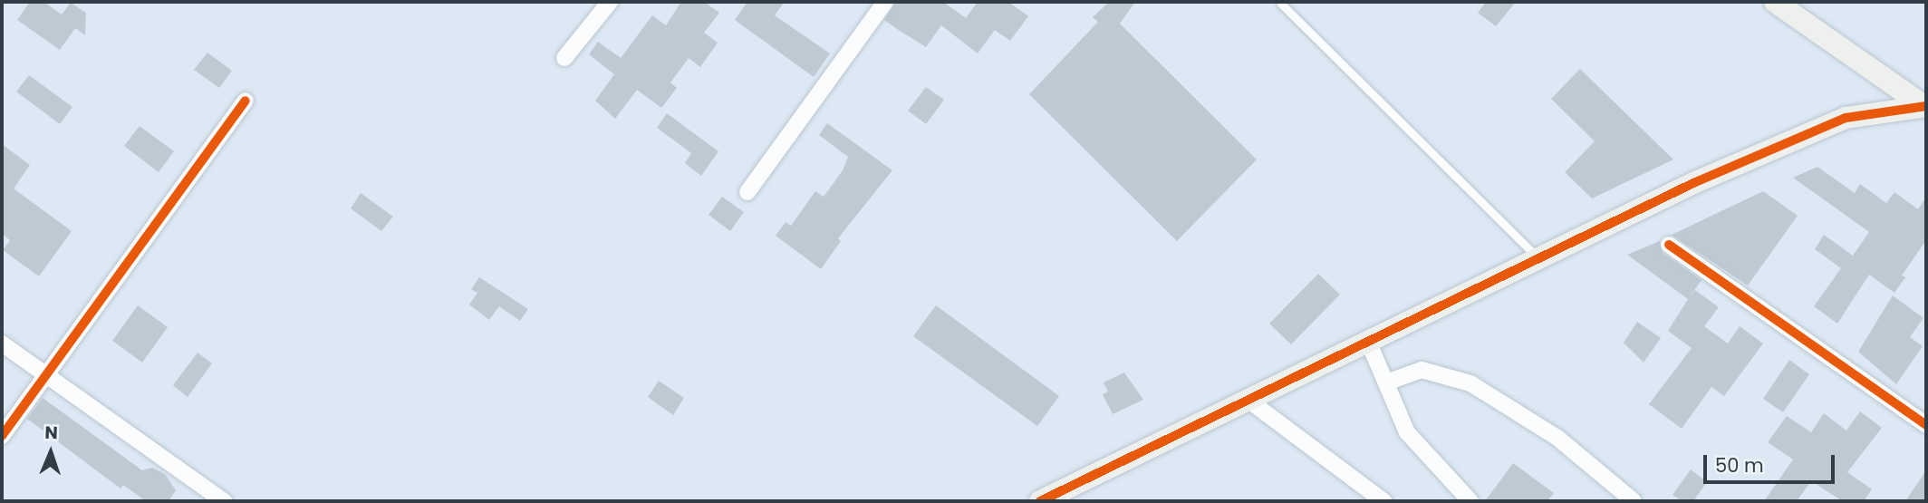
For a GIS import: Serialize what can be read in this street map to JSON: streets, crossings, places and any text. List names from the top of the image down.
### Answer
{
  "scale_bar": "50 m",
  "north": "top"
}
